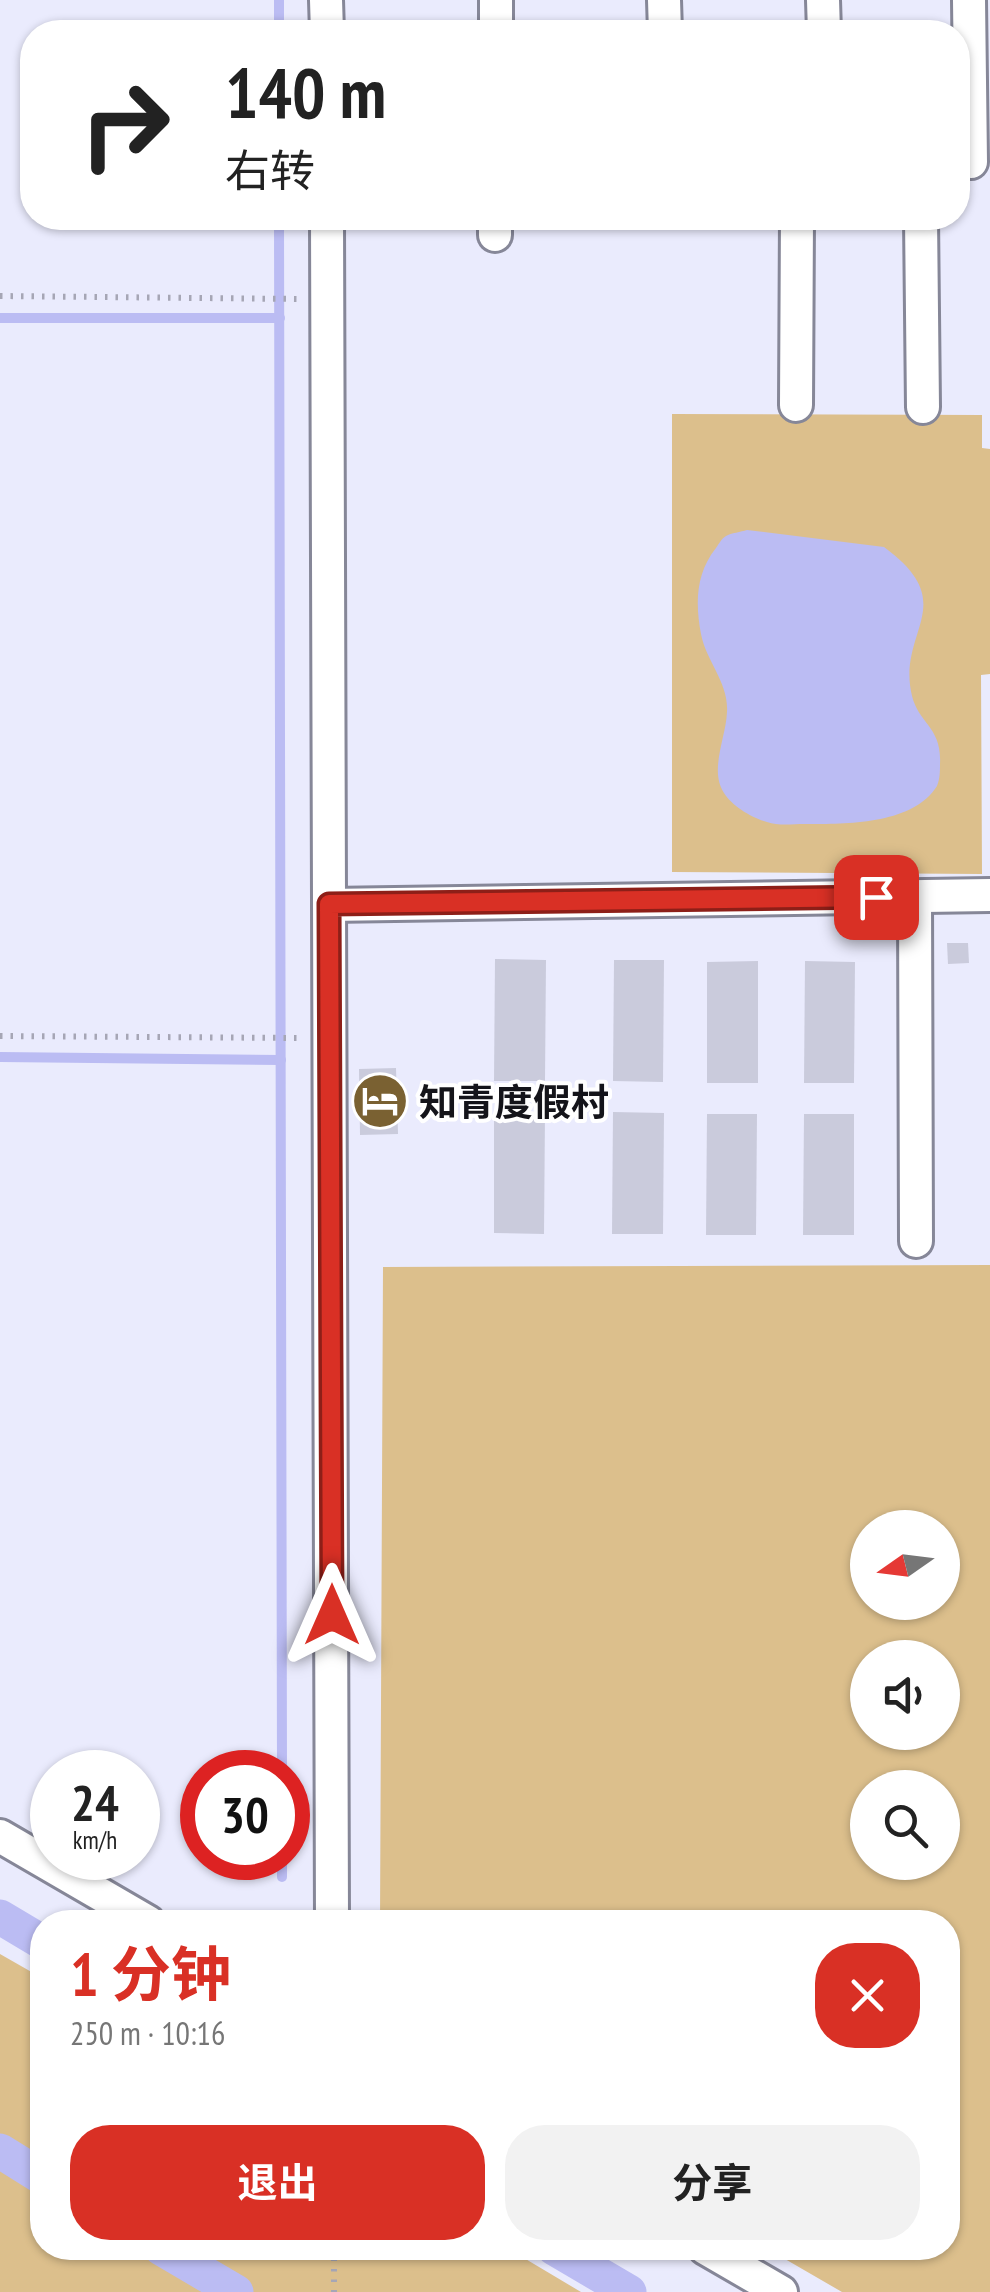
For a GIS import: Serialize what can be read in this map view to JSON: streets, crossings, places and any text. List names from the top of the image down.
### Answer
{
  "places": {
    "hotel": ["知青度假村"]
  },
  "north": "left",
  "page": {
    "turn": ["140 m", "右转"],
    "speed": "24 km/h",
    "limit": "30",
    "heading": ["1 分钟", "250 m · 10:16"],
    "buttons": ["退出", "分享"]
  }
}
